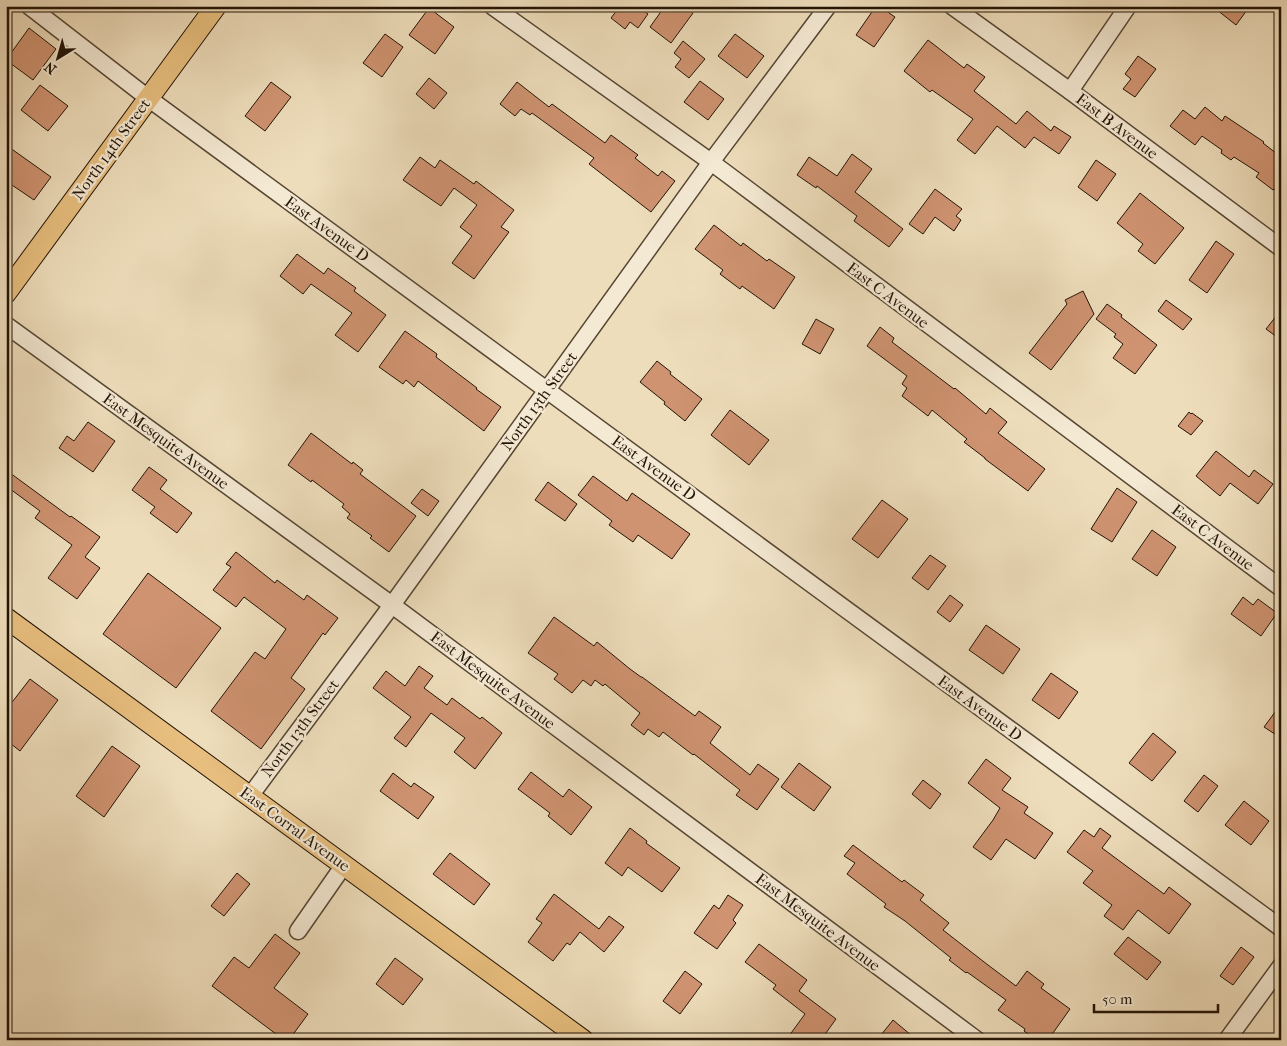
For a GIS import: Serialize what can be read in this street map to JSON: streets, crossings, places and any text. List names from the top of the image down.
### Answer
{
  "streets": {
    "main road": ["North 14th Street", "East Corral Avenue"],
    "street": [
      "East B Avenue",
      "East Avenue D",
      "East C Avenue",
      "North 13th Street",
      "East Mesquite Avenue"
    ]
  },
  "crossings": [
    ["North 14th Street", "East Avenue D"],
    ["East Avenue D", "North 13th Street"],
    ["East C Avenue", "North 13th Street"],
    ["North 13th Street", "East Mesquite Avenue"],
    ["North 13th Street", "East Corral Avenue"]
  ],
  "scale_bar": "50 m",
  "north": "bottom left"
}
